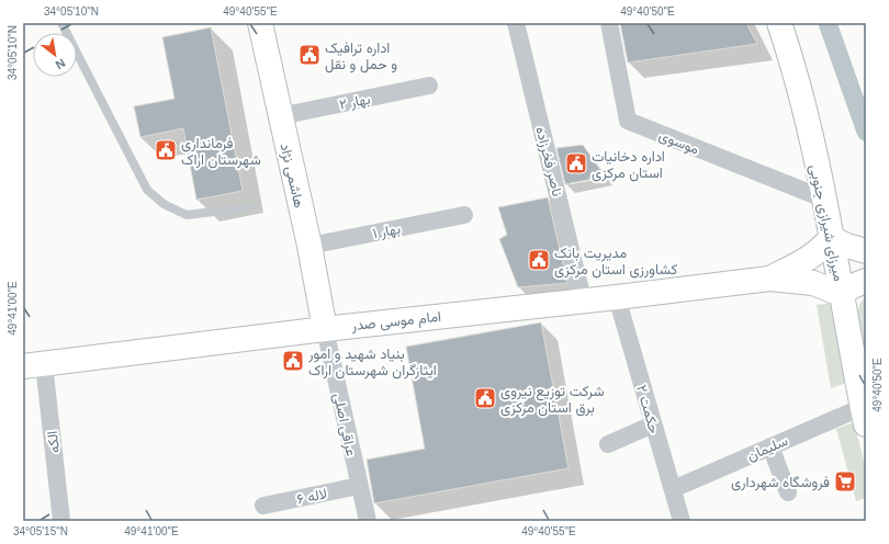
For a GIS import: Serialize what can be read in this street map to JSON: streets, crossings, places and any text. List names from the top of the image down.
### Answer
{
  "streets": {
    "street": [
      "بهار ۲",
      "موسوی",
      "ناصر فخرزاده",
      "هاشمی نژاد",
      "میرزای شیرازی جنوبی",
      "بهار ۱",
      "امام موسی صدر",
      "حکمت ۲",
      "عراقی اصلی",
      "الکه",
      "سلیمان",
      "لاله ۶"
    ]
  },
  "crossings": [
    ["بهار ۲", "هاشمی نژاد"],
    ["موسوی", "میرزای شیرازی جنوبی"],
    ["ناصر فخرزاده", "امام موسی صدر"],
    ["هاشمی نژاد", "بهار ۱"],
    ["هاشمی نژاد", "امام موسی صدر"],
    ["هاشمی نژاد", "عراقی اصلی"],
    ["میرزای شیرازی جنوبی", "امام موسی صدر"],
    ["میرزای شیرازی جنوبی", "سلیمان"],
    ["امام موسی صدر", "حکمت ۲"],
    ["امام موسی صدر", "عراقی اصلی"],
    ["امام موسی صدر", "الکه"],
    ["حکمت ۲", "سلیمان"],
    ["عراقی اصلی", "لاله ۶"]
  ],
  "places": {
    "public building": [
      "اداره ترافیک و حمل و نقل",
      "فرمانداری شهرستان اراک",
      "اداره دخانیات استان مرکزی",
      "مدیریت بانک کشاورزی استان مرکزی",
      "بنیاد شهید و امور ایثارگران شهرستان اراک",
      "شرکت توزیع نیروی برق استان مرکزی"
    ],
    "supermarket": ["فروشگاه شهرداری"]
  },
  "north": "bottom right",
  "coordinates": [
    "34°05'10\"N",
    "49°40'55\"E",
    "49°40'50\"E",
    "49°41'00\"E",
    "34°05'15\"N"
  ]
}
